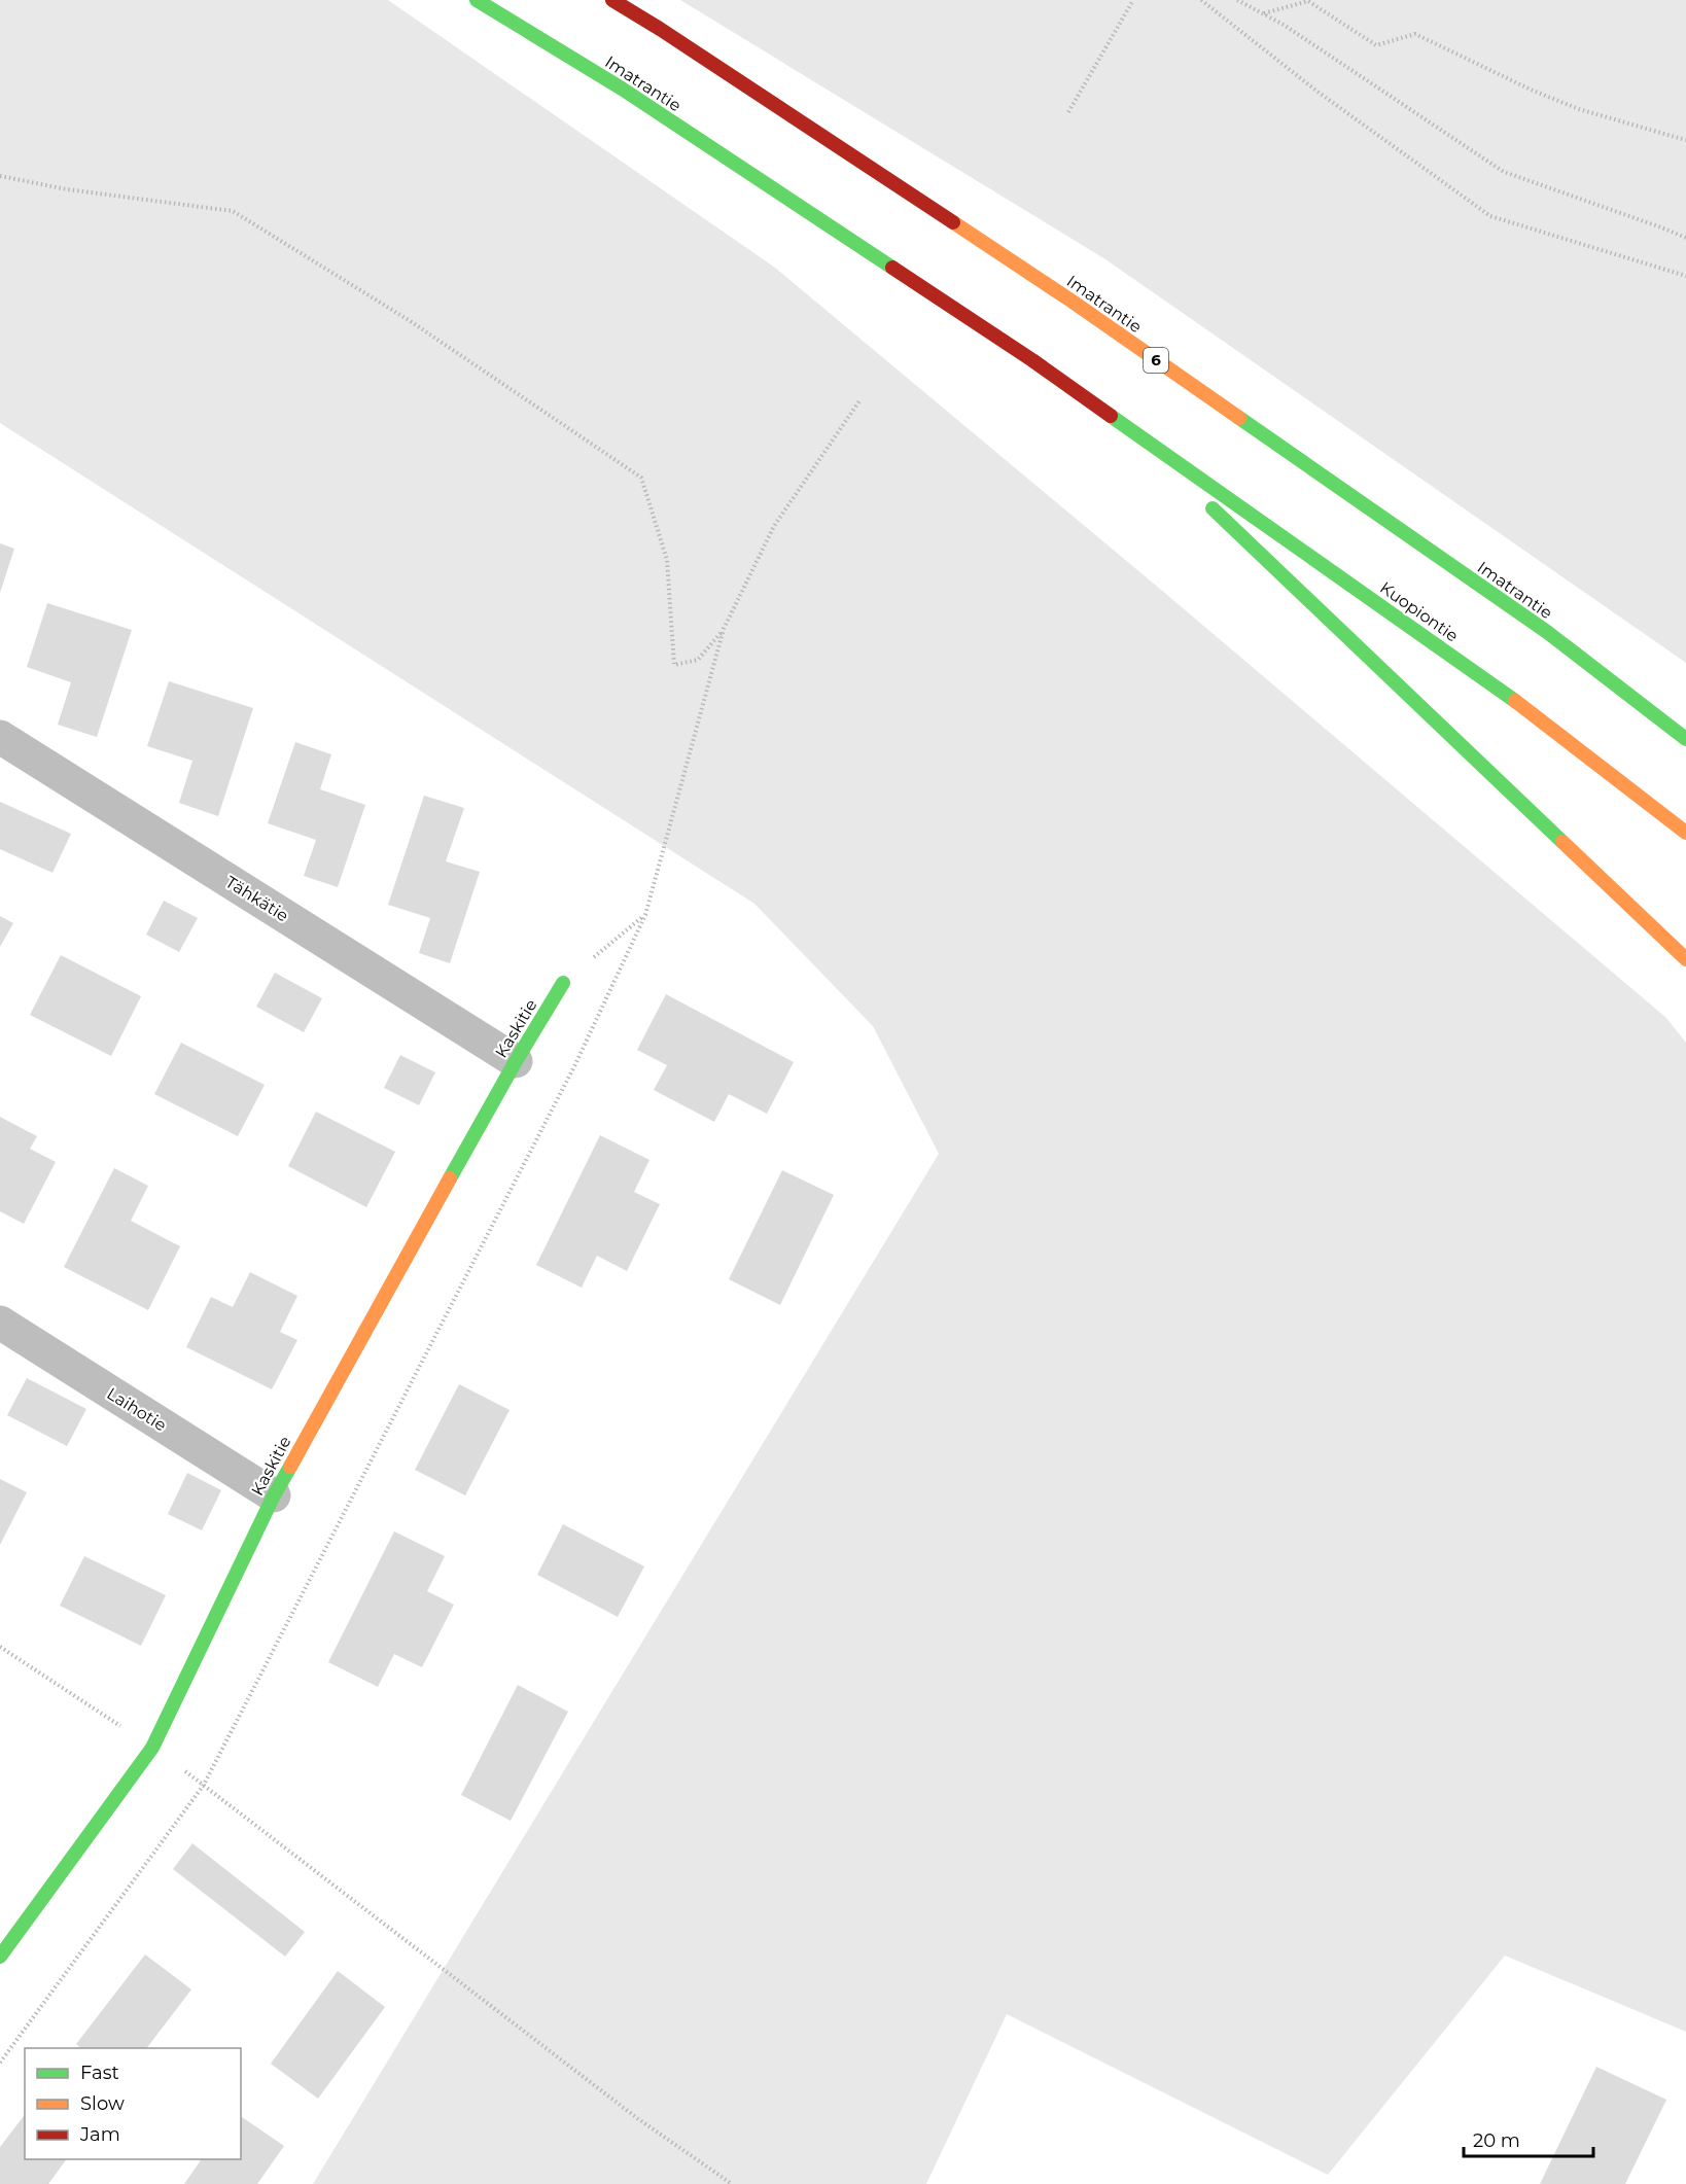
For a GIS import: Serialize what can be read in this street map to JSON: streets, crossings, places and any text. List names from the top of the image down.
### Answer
{
  "streets": {
    "main road": [
      "Imatrantie",
      "6",
      "Kuopiontie",
      "Kaskitie"
    ],
    "street": ["Tähkätie", "Laihotie"]
  },
  "crossings": [
    ["Imatrantie", "Kuopiontie"],
    ["Tähkätie", "Kaskitie"],
    ["Kaskitie", "Laihotie"]
  ],
  "legend": ["Fast", "Slow", "Jam"],
  "scale_bar": "20 m"
}
